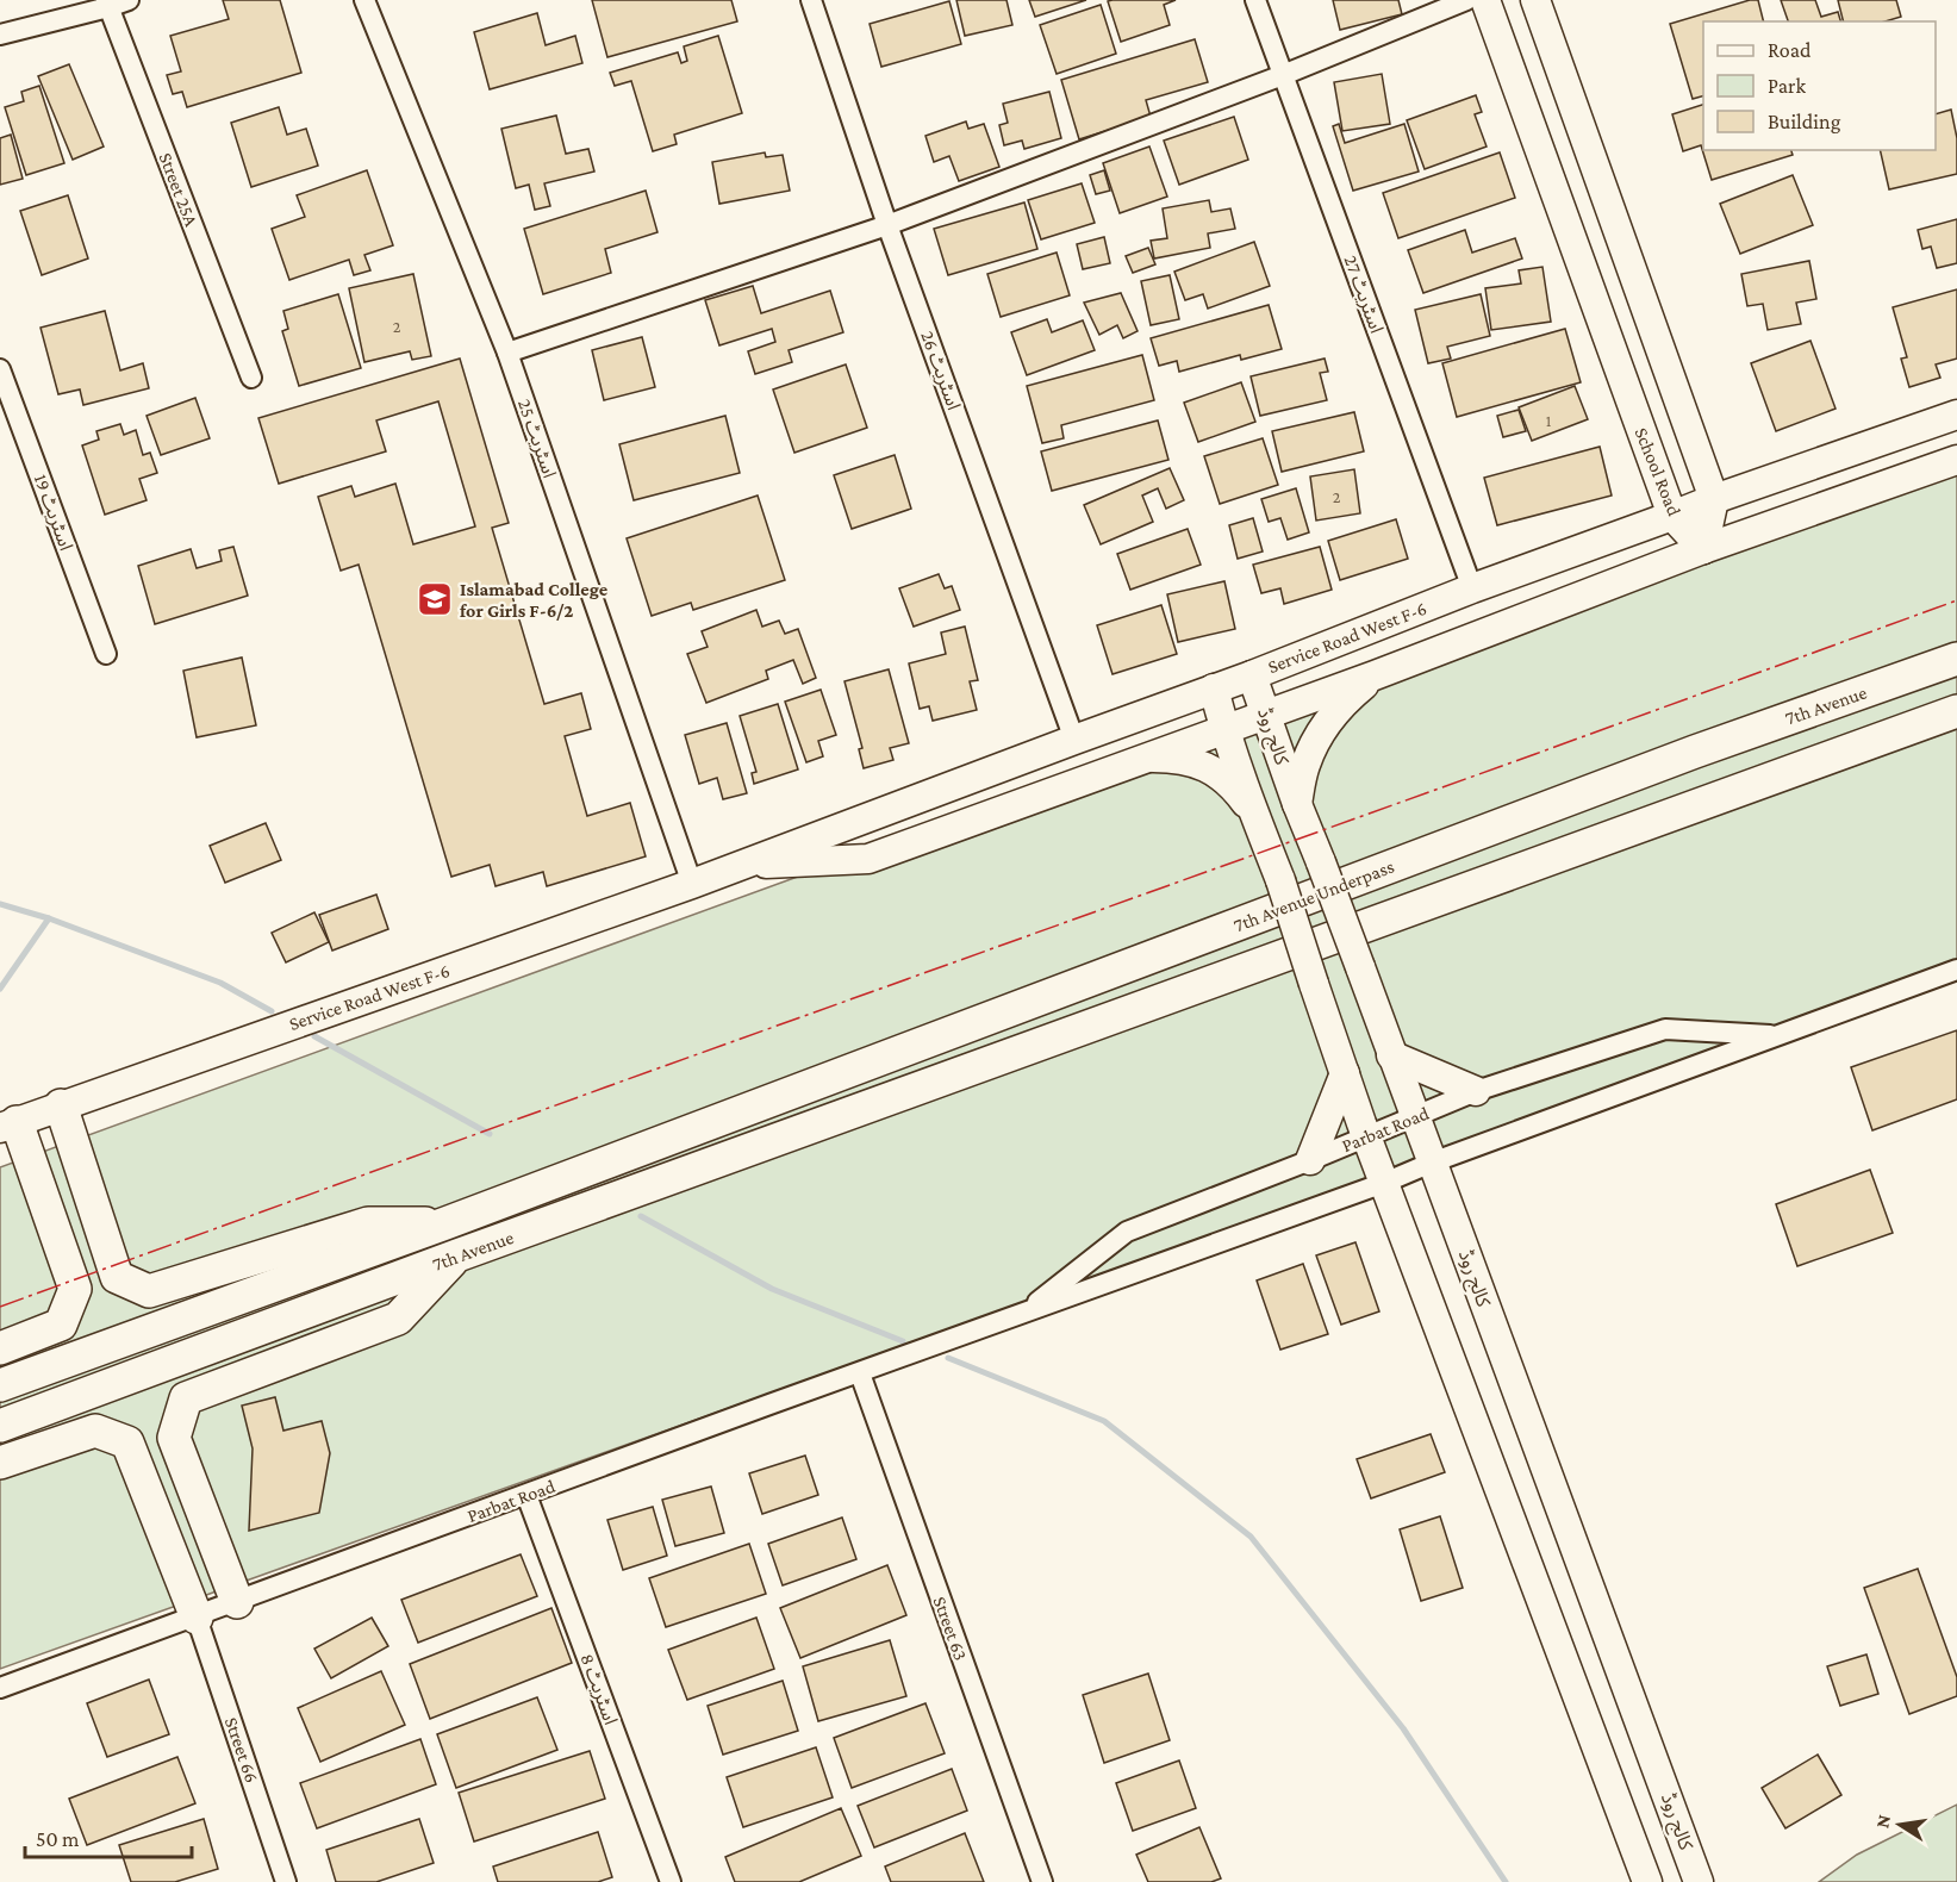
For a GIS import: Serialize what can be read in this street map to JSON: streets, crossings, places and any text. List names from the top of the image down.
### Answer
{
  "streets": {
    "main road": ["7th Avenue", "7th Avenue Underpass"],
    "street": [
      "Street 25A",
      "اسٹریٹ 27",
      "اسٹریٹ 26",
      "اسٹریٹ 25",
      "School Road",
      "اسٹریٹ 19",
      "Service Road West F-6",
      "کالج روڈ",
      "Parbat Road",
      "Street 63",
      "اسٹریٹ 8",
      "Street 66"
    ]
  },
  "crossings": [
    ["اسٹریٹ 27", "Service Road West F-6"],
    ["اسٹریٹ 26", "Service Road West F-6"],
    ["اسٹریٹ 25", "Service Road West F-6"],
    ["School Road", "Service Road West F-6"],
    ["Service Road West F-6", "کالج روڈ"],
    ["7th Avenue", "7th Avenue Underpass"],
    ["کالج روڈ", "Parbat Road"],
    ["Parbat Road", "Street 63"],
    ["Parbat Road", "اسٹریٹ 8"],
    ["Parbat Road", "Street 66"]
  ],
  "places": {
    "school or university": ["Islamabad College for Girls F-6/2"]
  },
  "house_numbers": ["2", "1", "2"],
  "legend": ["Road", "Park", "Building"],
  "scale_bar": "50 m",
  "north": "left"
}
